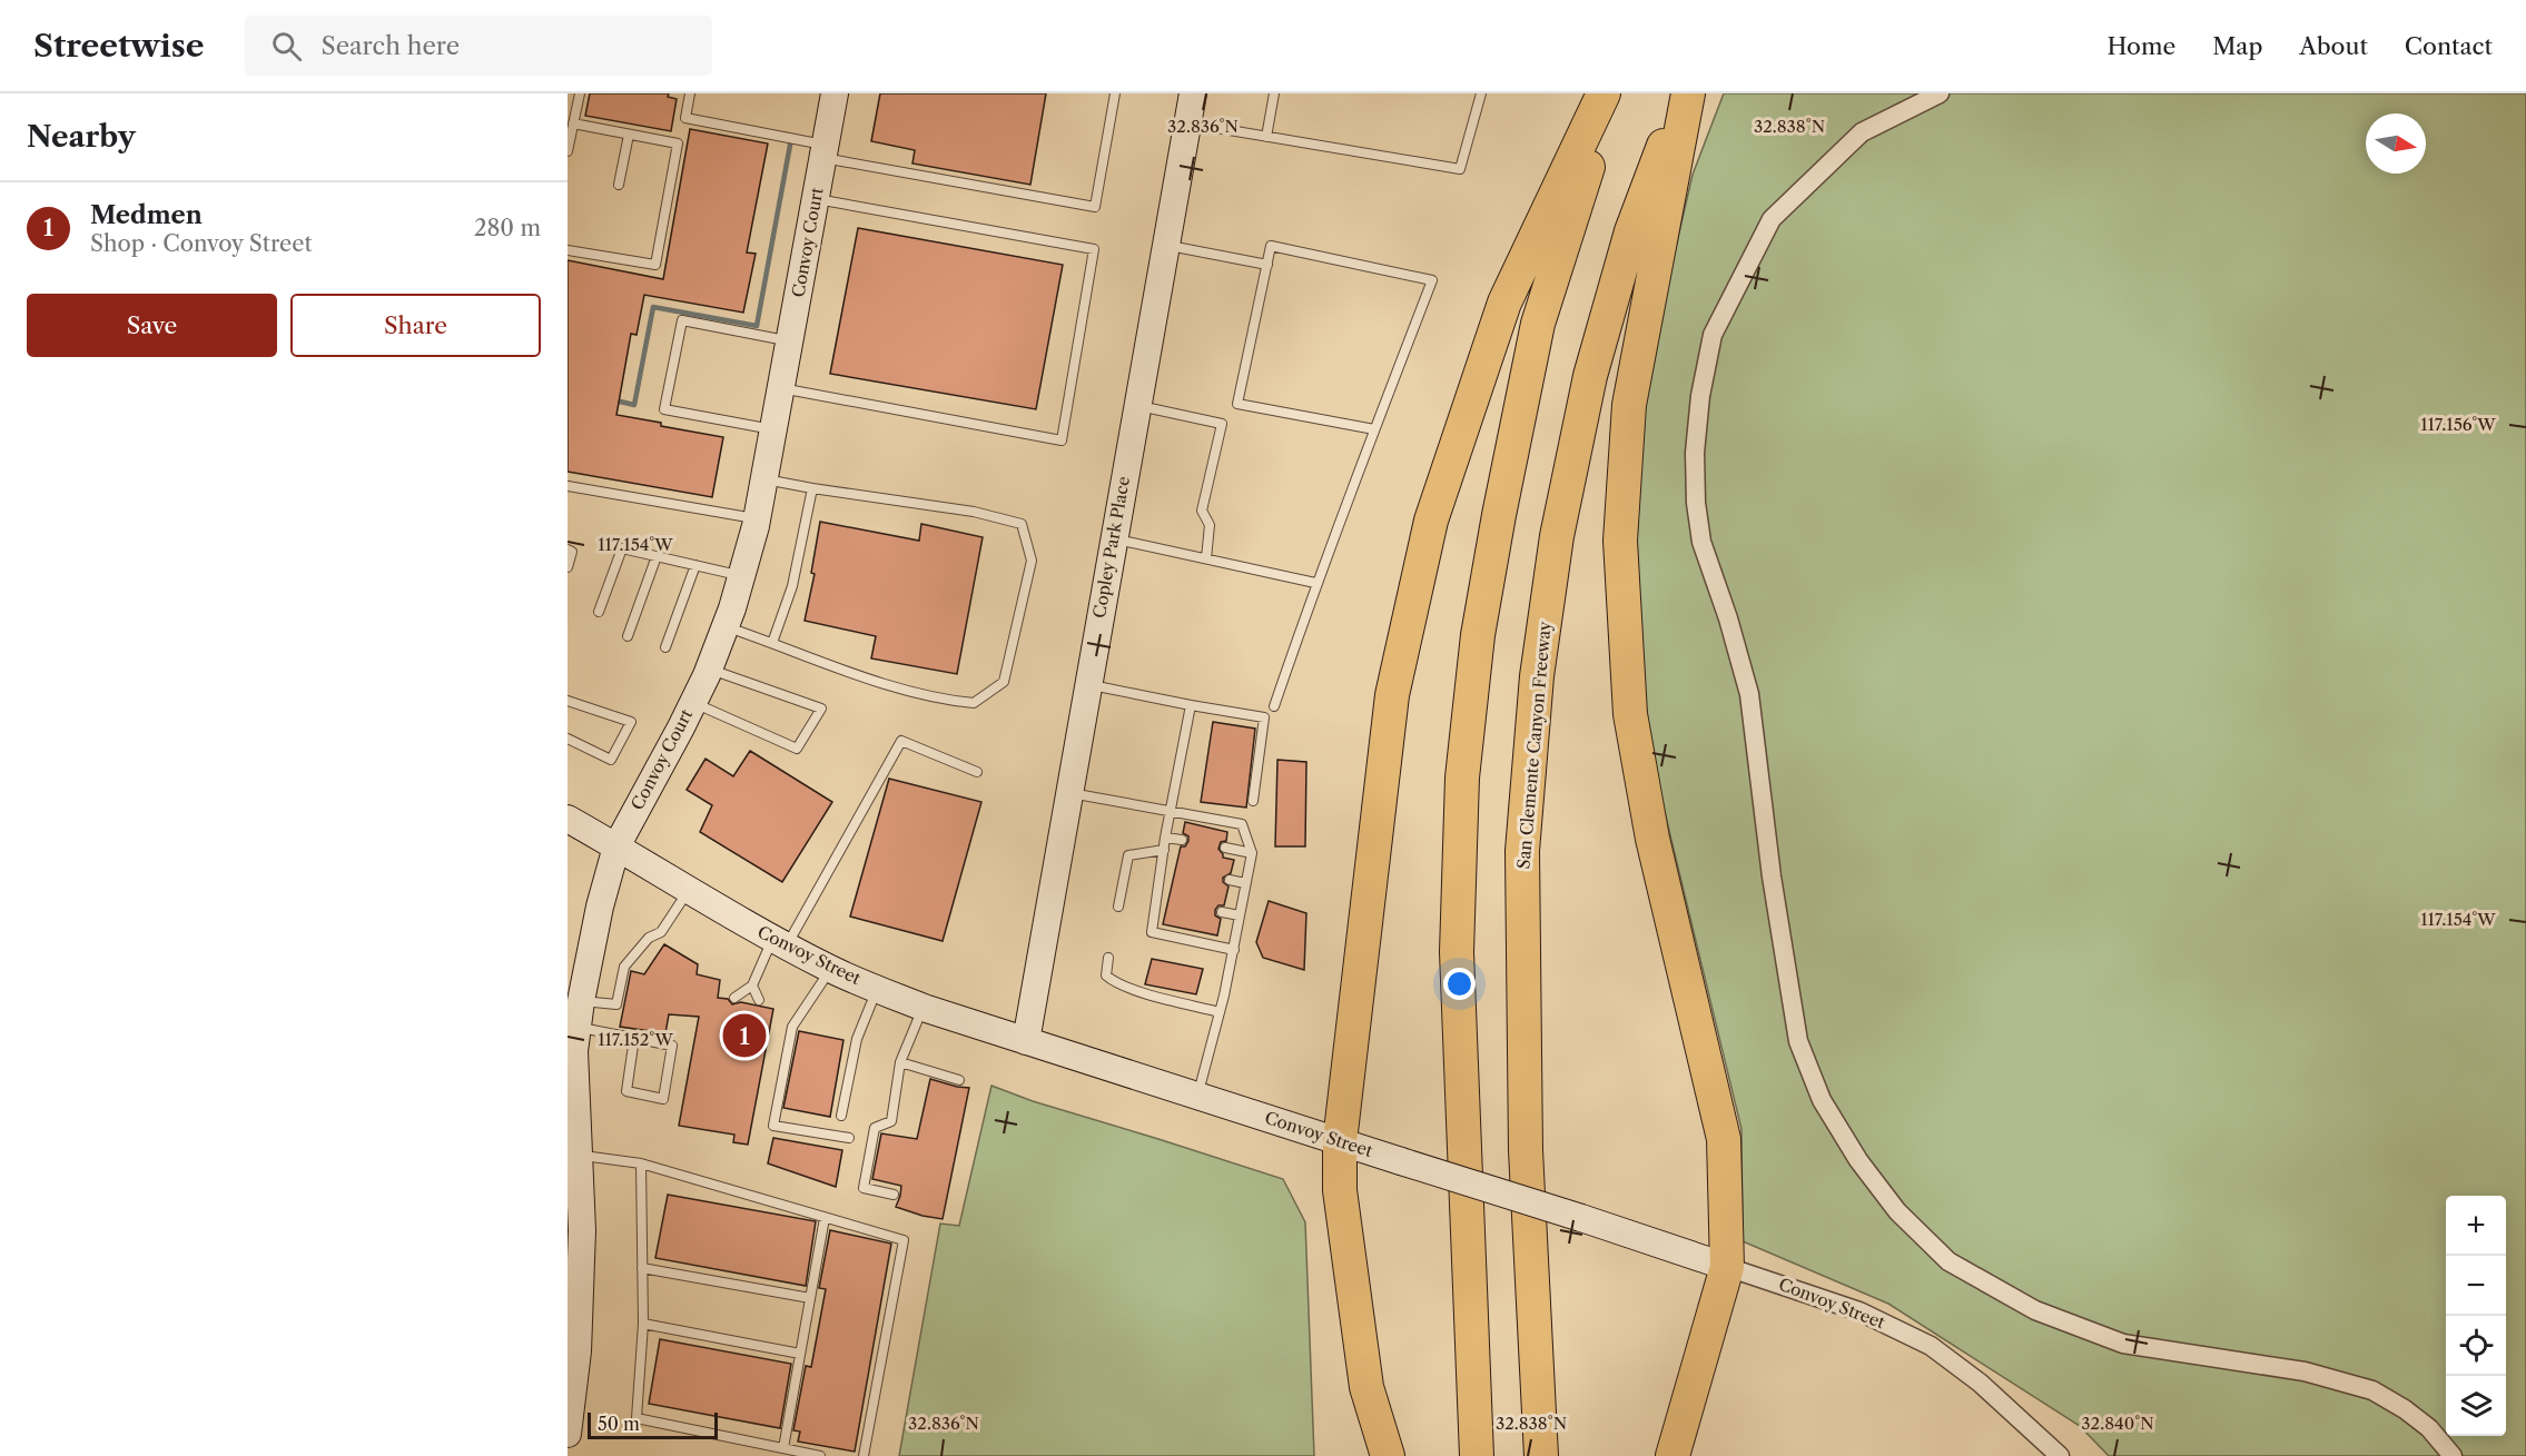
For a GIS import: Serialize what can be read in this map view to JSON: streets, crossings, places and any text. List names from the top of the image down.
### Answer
{
  "streets": {
    "highway": ["San Clemente Canyon Freeway"],
    "main road": ["Convoy Court", "Copley Park Place", "Convoy Street"]
  },
  "crossings": [
    ["Convoy Court", "Convoy Street"],
    ["Copley Park Place", "Convoy Street"]
  ],
  "scale_bar": "50 m",
  "north": "right",
  "page": {
    "header": "Streetwise",
    "search": "Search here",
    "nav": [
      "Home",
      "Map",
      "About",
      "Contact"
    ],
    "heading": "Nearby",
    "list": [
      {
        "mark": "1",
        "name": "Medmen",
        "note": "Shop · Convoy Street",
        "value": "280 m"
      }
    ],
    "buttons": ["Save", "Share"],
    "pins": "1",
    "map_buttons": ["+", "−"],
    "scale": "50 m"
  },
  "coordinates": [
    "32.838°N",
    "32.836°N",
    "117.156°W",
    "117.154°W",
    "117.152°W",
    "32.840°N"
  ]
}
